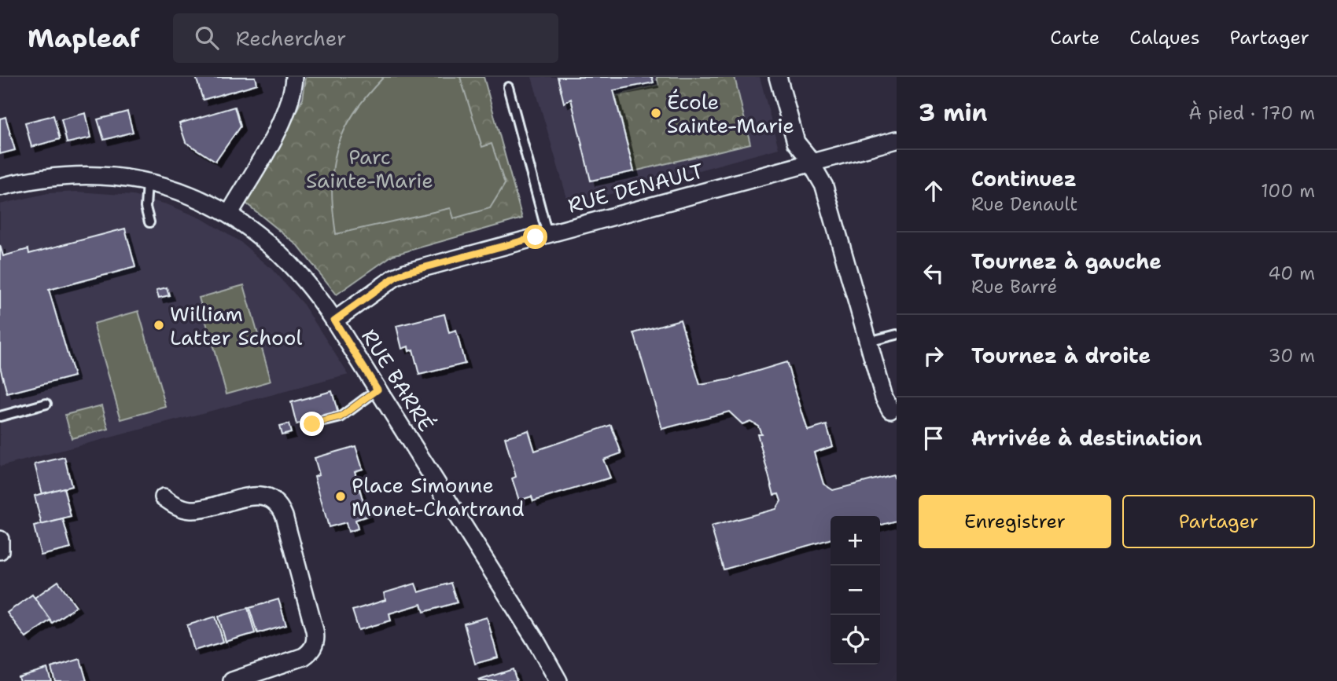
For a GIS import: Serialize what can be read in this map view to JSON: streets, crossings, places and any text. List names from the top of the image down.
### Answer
{
  "streets": {
    "street": ["RUE DENAULT", "RUE BARRÉ"]
  },
  "crossings": [
    ["RUE DENAULT", "RUE BARRÉ"]
  ],
  "parks": ["Parc Sainte-Marie"],
  "places": ["École Sainte-Marie", "William Latter School", "Place Simonne Monet-Chartrand"],
  "page": {
    "header": "Mapleaf",
    "search": "Rechercher",
    "nav": ["Carte", "Calques", "Partager"],
    "heading": ["3 min", "À pied · 170 m"],
    "list": [
      ["Continuez", "Rue Denault", "100 m"],
      ["Tournez à gauche", "Rue Barré", "40 m"],
      ["Tournez à droite", "30 m"],
      "Arrivée à destination"
    ],
    "buttons": ["Enregistrer", "Partager"],
    "map_buttons": ["+", "−"]
  }
}
